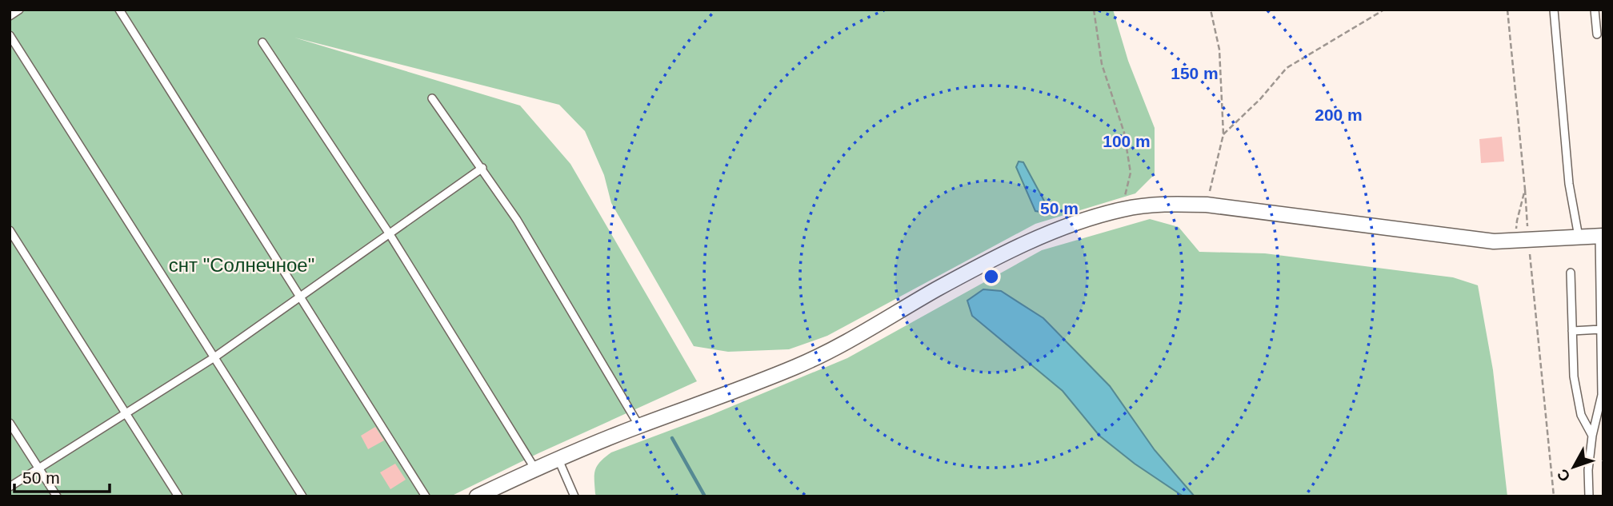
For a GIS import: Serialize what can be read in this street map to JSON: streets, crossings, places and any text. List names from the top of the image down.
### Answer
{
  "parks": ["снт \"Солнечное\""],
  "scale_bar": "50 m",
  "north": "bottom left",
  "rings": [
    "150 m",
    "200 m",
    "100 m",
    "50 m"
  ]
}
